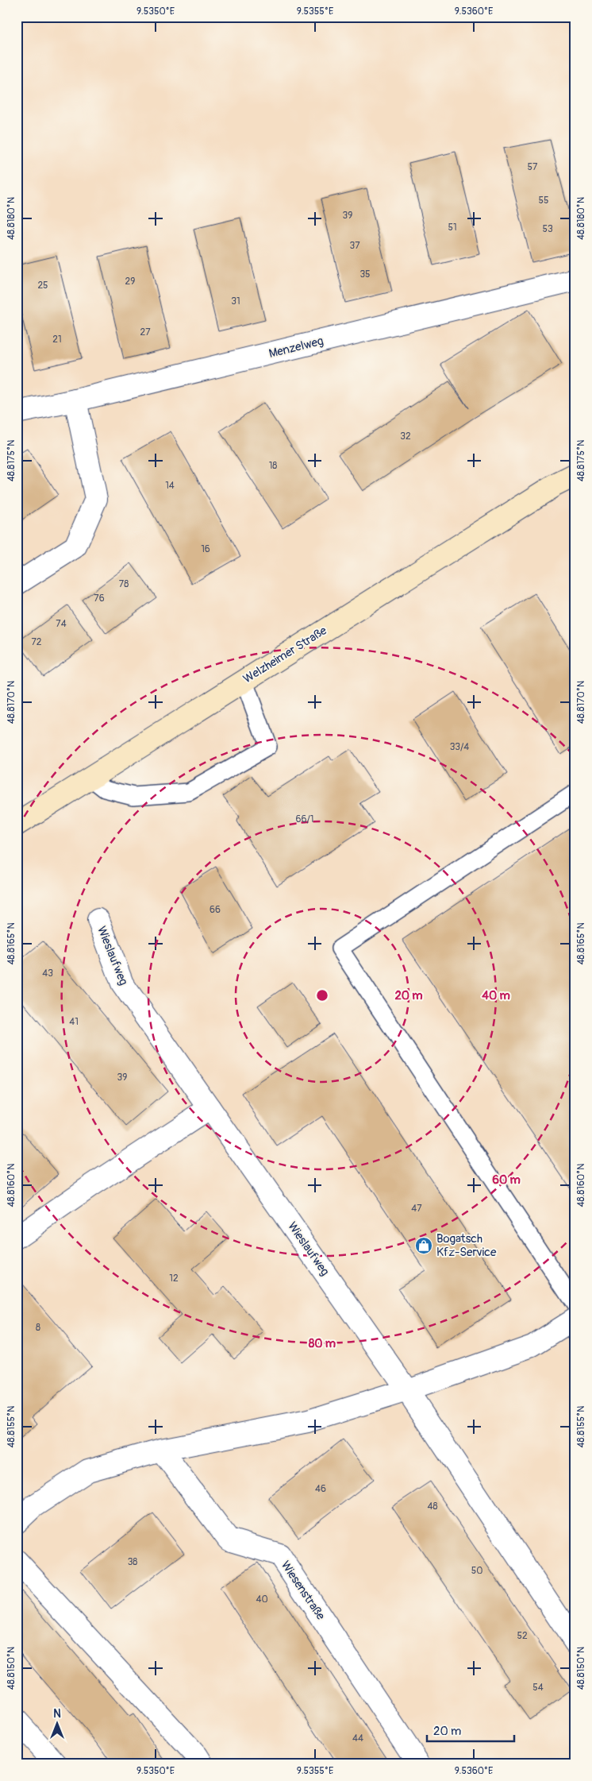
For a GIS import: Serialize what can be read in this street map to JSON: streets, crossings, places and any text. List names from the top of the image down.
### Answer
{
  "streets": {
    "main road": ["Welzheimer Straße"],
    "street": ["Menzelweg", "Wieslaufweg", "Wiesenstraße"]
  },
  "places": {
    "shop": ["Bogatsch Kfz-Service"]
  },
  "house_numbers": [
    "57",
    "55",
    "39",
    "51",
    "53",
    "37",
    "35",
    "29",
    "25",
    "31",
    "27",
    "21",
    "32",
    "18",
    "14",
    "16",
    "78",
    "76",
    "74",
    "72",
    "33/4",
    "66/1",
    "66",
    "43",
    "41",
    "39",
    "47",
    "12",
    "8",
    "46",
    "48",
    "38",
    "50",
    "40",
    "52",
    "54",
    "44"
  ],
  "scale_bar": "20 m",
  "north": "top",
  "coordinates": [
    "9.5350°E",
    "9.5355°E",
    "9.5360°E",
    "48.8180°N",
    "48.8175°N",
    "48.8170°N",
    "48.8165°N",
    "48.8160°N",
    "48.8155°N",
    "48.8150°N"
  ],
  "rings": [
    "20 m",
    "40 m",
    "60 m",
    "80 m"
  ]
}
